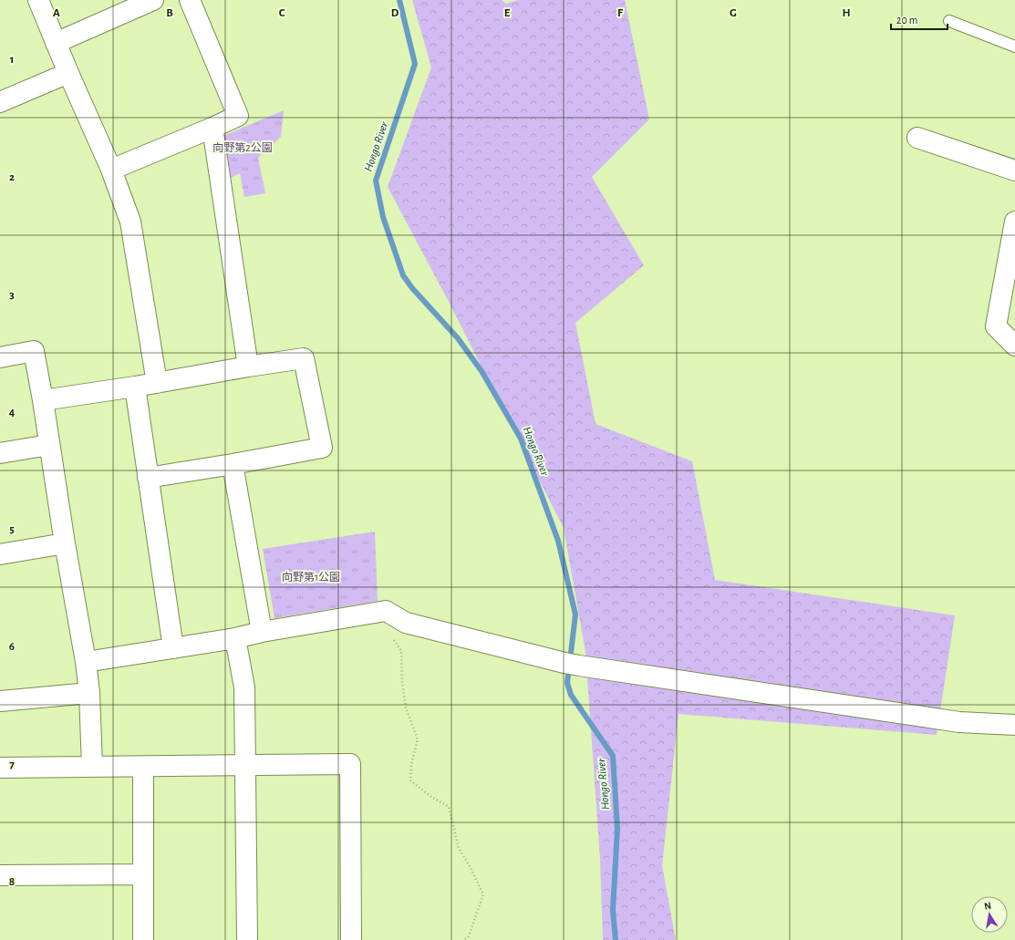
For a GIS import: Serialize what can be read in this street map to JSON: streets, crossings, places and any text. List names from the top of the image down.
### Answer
{
  "water": ["Hongo River"],
  "parks": ["向野第2公園", "向野第1公園"],
  "scale_bar": "20 m",
  "north": "top",
  "grid": {
    "columns": [
      "A",
      "B",
      "C",
      "D",
      "E",
      "F",
      "G",
      "H"
    ],
    "rows": [
      "1",
      "2",
      "3",
      "4",
      "5",
      "6",
      "7",
      "8"
    ]
  }
}
